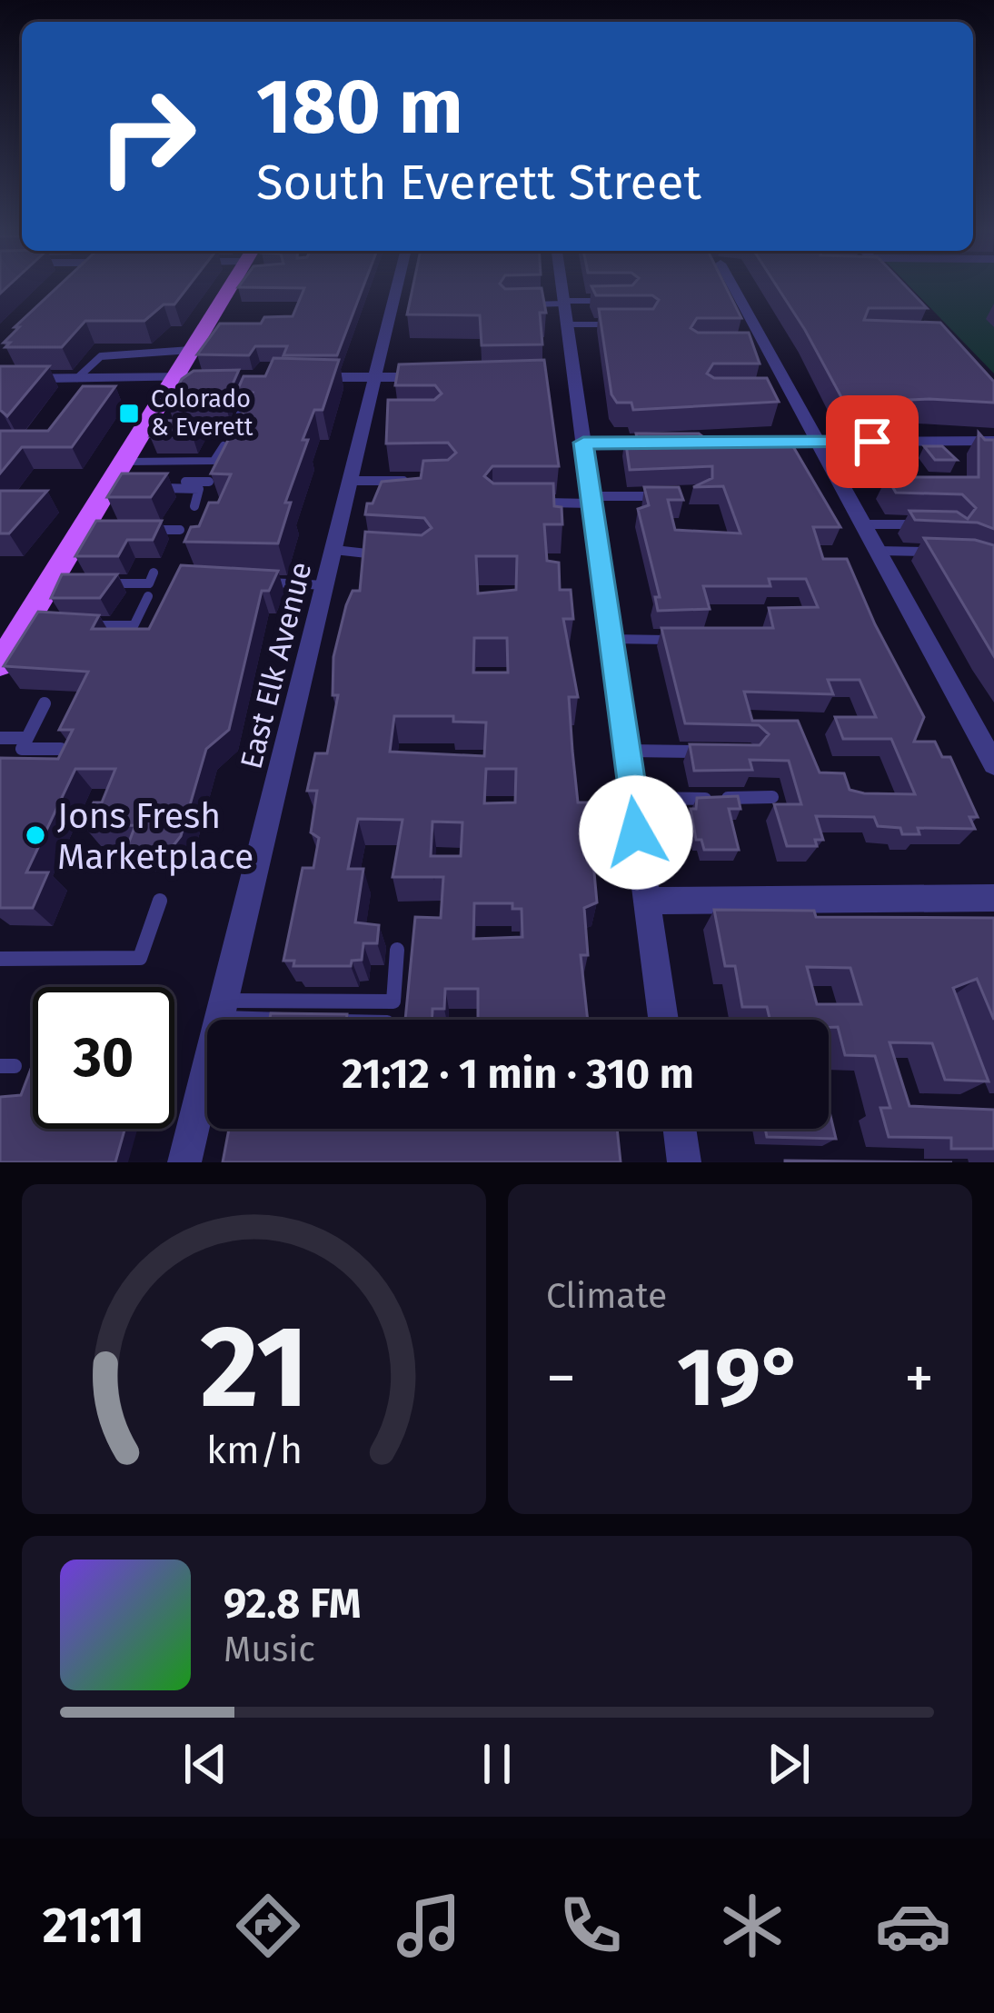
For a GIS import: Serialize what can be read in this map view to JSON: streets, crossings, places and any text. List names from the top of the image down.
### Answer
{
  "streets": {
    "street": ["East Elk Avenue"]
  },
  "places": {
    "transit": ["Colorado & Everett"],
    "other": ["Jons Fresh Marketplace"]
  },
  "page": {
    "turn": ["180 m", "South Everett Street"],
    "limit": "30",
    "trip": "21:12 · 1 min · 310 m",
    "tile": "Climate",
    "heat": ["−", "19°", "+"],
    "song": ["92.8 FM", "Music"],
    "tabs": "21:11",
    "gauge": ["21", "km/h"]
  }
}
